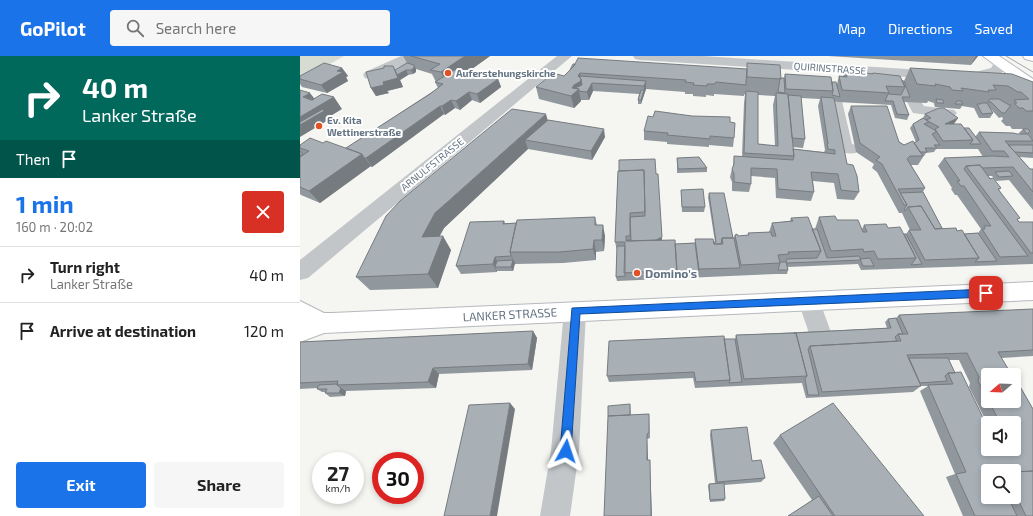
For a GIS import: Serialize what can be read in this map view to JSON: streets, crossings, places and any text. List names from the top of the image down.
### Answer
{
  "streets": {
    "main road": ["LANKER STRASSE"],
    "street": ["QUIRINSTRASSE", "ARNULFSTRASSE"]
  },
  "places": ["Auferstehungskirche", "Ev. Kita Wettinerstraße", "Domino's"],
  "north": "left",
  "page": {
    "header": "GoPilot",
    "search": "Search here",
    "nav": ["Map", "Directions", "Saved"],
    "turn": ["40 m", "Lanker Straße"],
    "then": "Then",
    "heading": ["1 min", "160 m · 20:02"],
    "list": [
      {
        "name": "Turn right",
        "note": "Lanker Straße",
        "value": "40 m"
      },
      {
        "name": "Arrive at destination",
        "value": "120 m"
      }
    ],
    "speed": "27 km/h",
    "limit": "30",
    "buttons": ["Exit", "Share"]
  }
}
